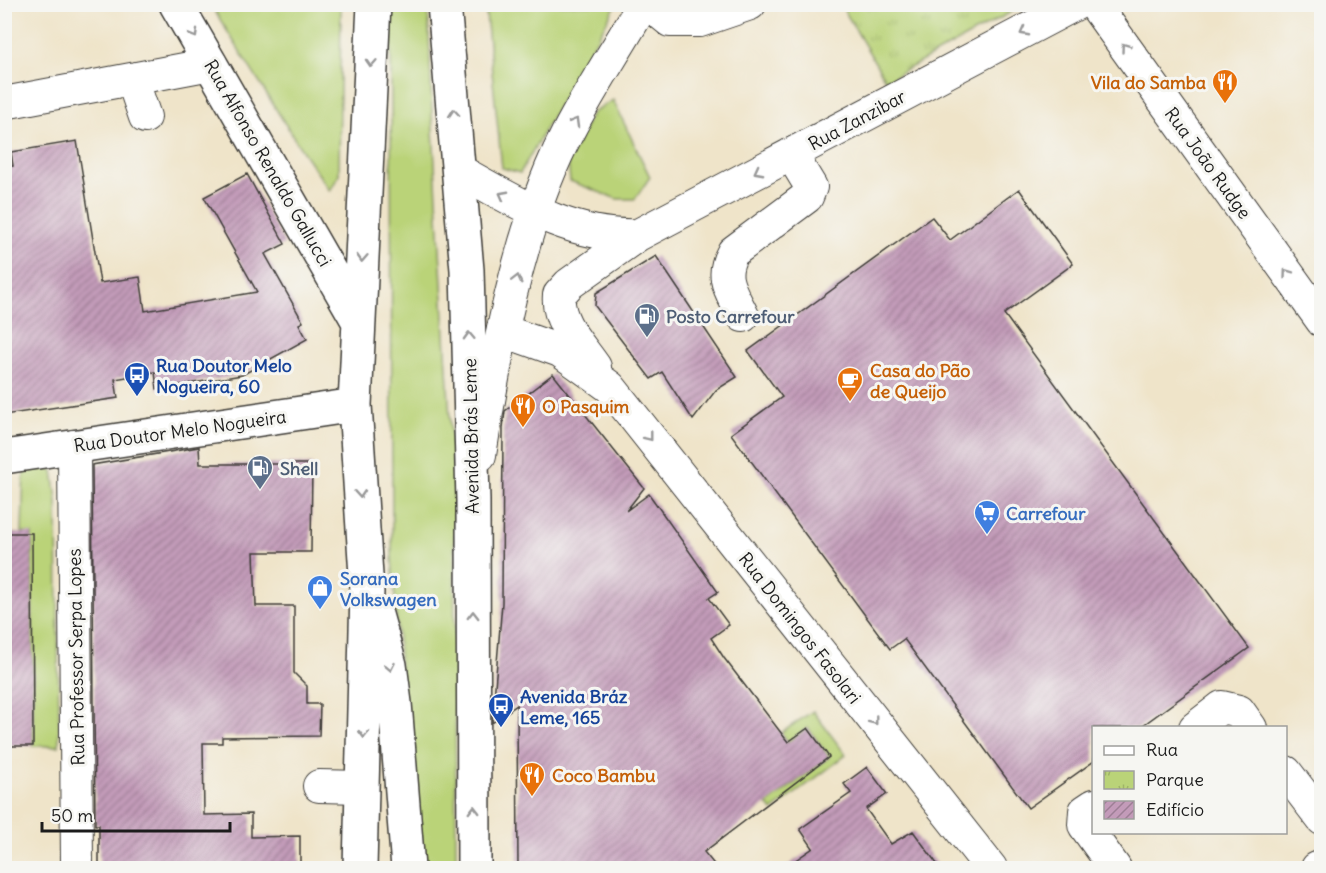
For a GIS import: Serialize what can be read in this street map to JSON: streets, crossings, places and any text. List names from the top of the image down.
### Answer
{
  "streets": {
    "main road": ["Rua Alfonso Renaldo Gallucci", "Rua Doutor Melo Nogueira", "Avenida Brás Leme"],
    "street": [
      "Rua Zanzibar",
      "Rua João Rudge",
      "Rua Domingos Fasolari",
      "Rua Professor Serpa Lopes"
    ]
  },
  "crossings": [
    ["Rua Zanzibar", "Avenida Brás Leme"],
    ["Rua Zanzibar", "Rua Domingos Fasolari"],
    ["Rua Doutor Melo Nogueira", "Rua Professor Serpa Lopes"]
  ],
  "one_way": ["Rua Zanzibar", "Rua João Rudge", "Rua Domingos Fasolari"],
  "places": {
    "restaurant": ["Vila do Samba", "O Pasquim", "Coco Bambu"],
    "fuel station": ["Posto Carrefour", "Shell"],
    "bus stop": ["Rua Doutor Melo Nogueira, 60", "Avenida Bráz Leme, 165"],
    "cafe": ["Casa do Pão de Queijo"],
    "supermarket": ["Carrefour"],
    "shop": ["Sorana Volkswagen"]
  },
  "legend": ["Rua", "Parque", "Edifício"],
  "scale_bar": "50 m"
}
